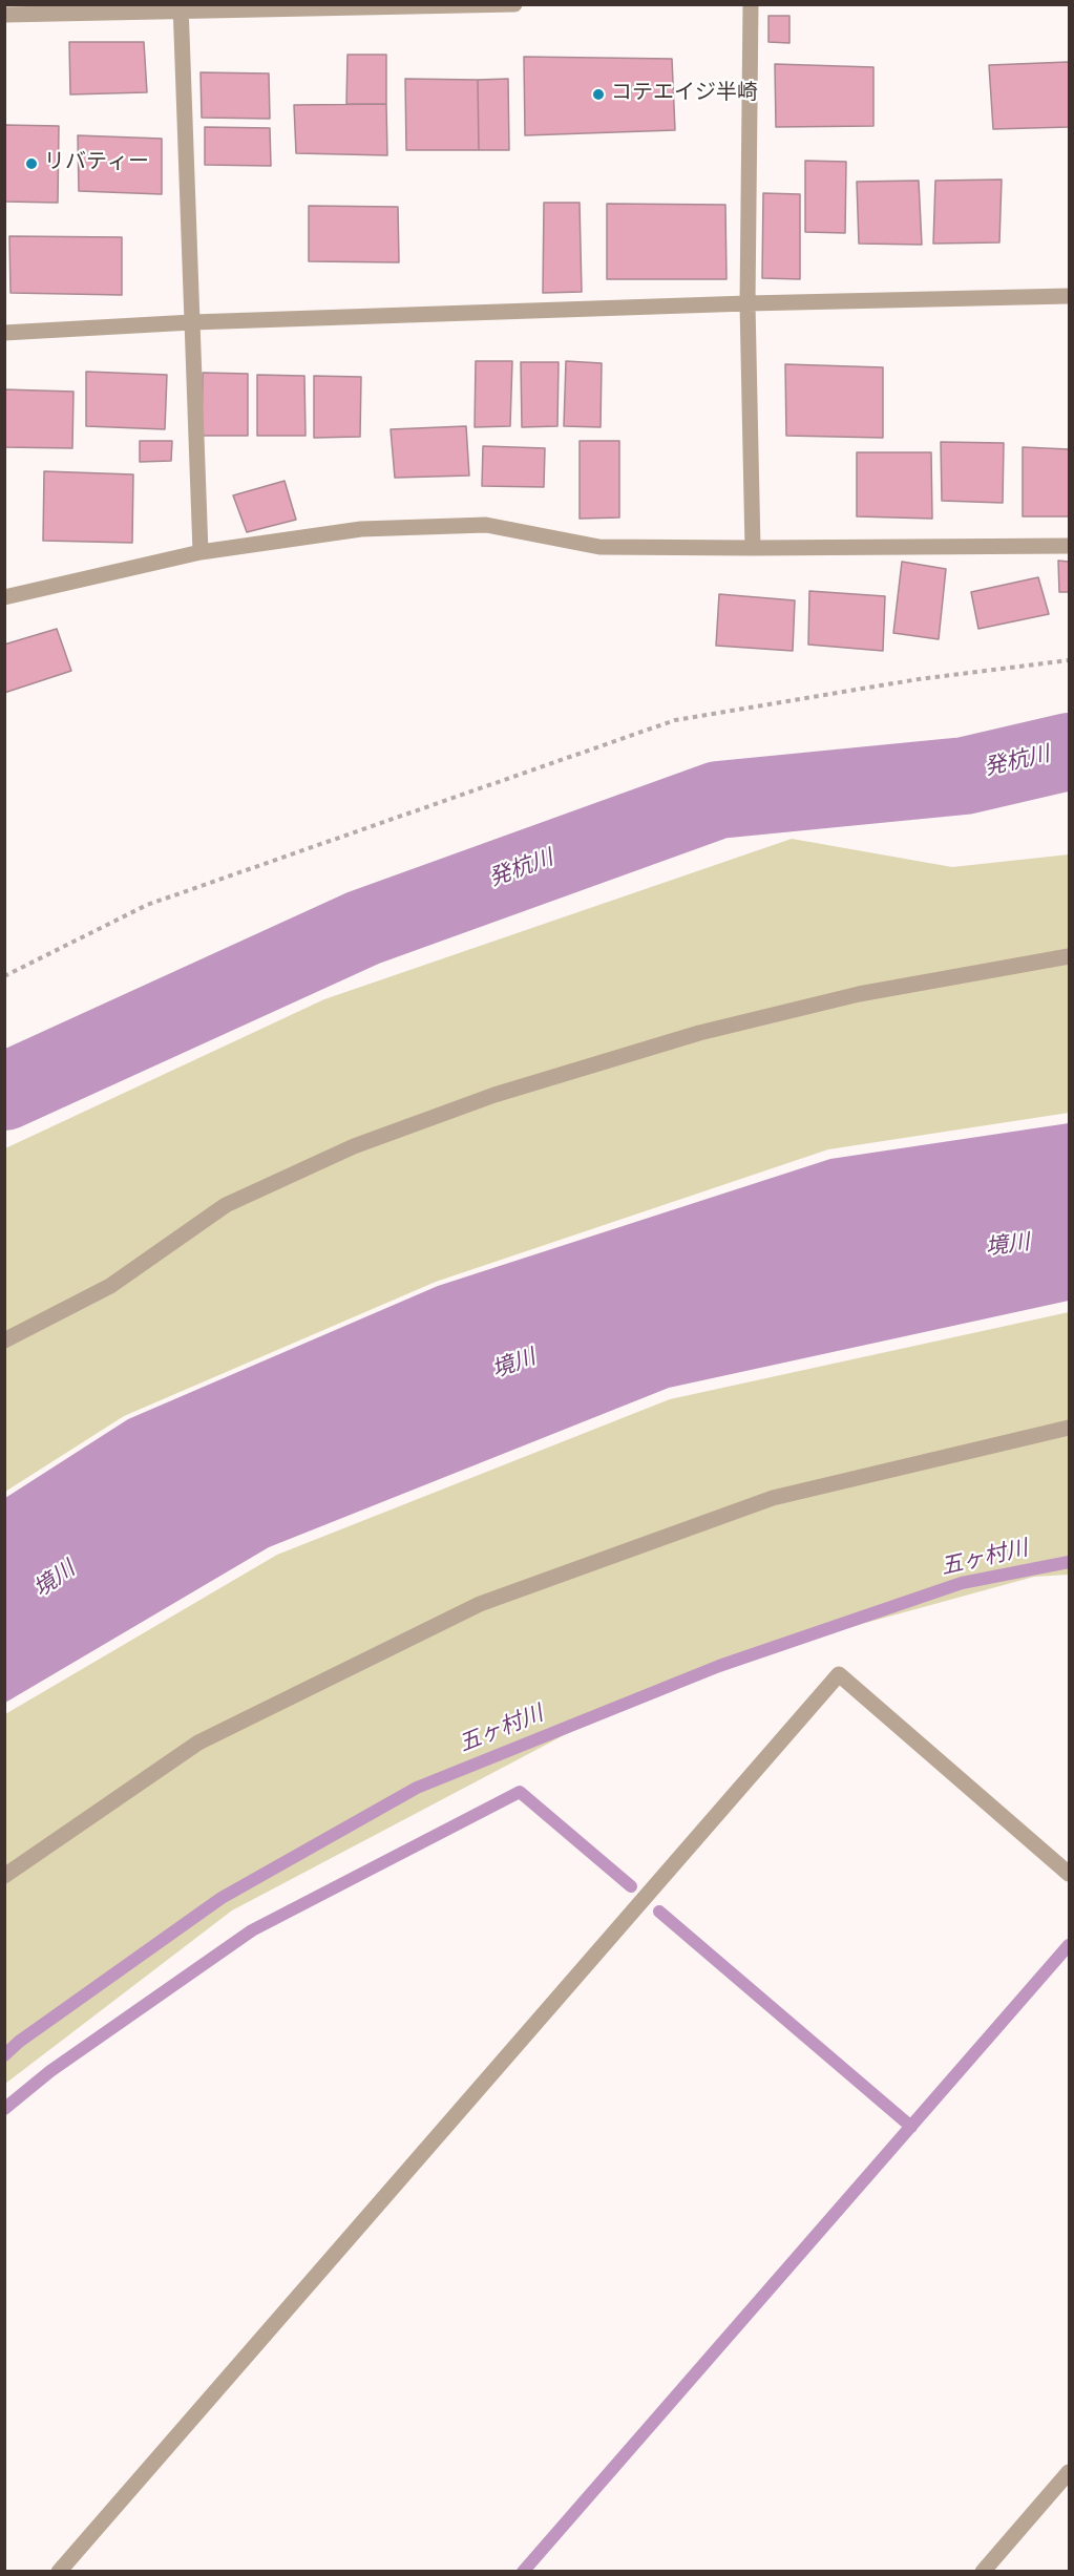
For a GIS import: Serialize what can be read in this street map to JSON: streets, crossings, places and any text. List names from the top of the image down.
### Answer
{
  "water": ["発杭川", "境川", "五ヶ村川"],
  "places": ["コテエイジ半崎", "リバティー"]
}
